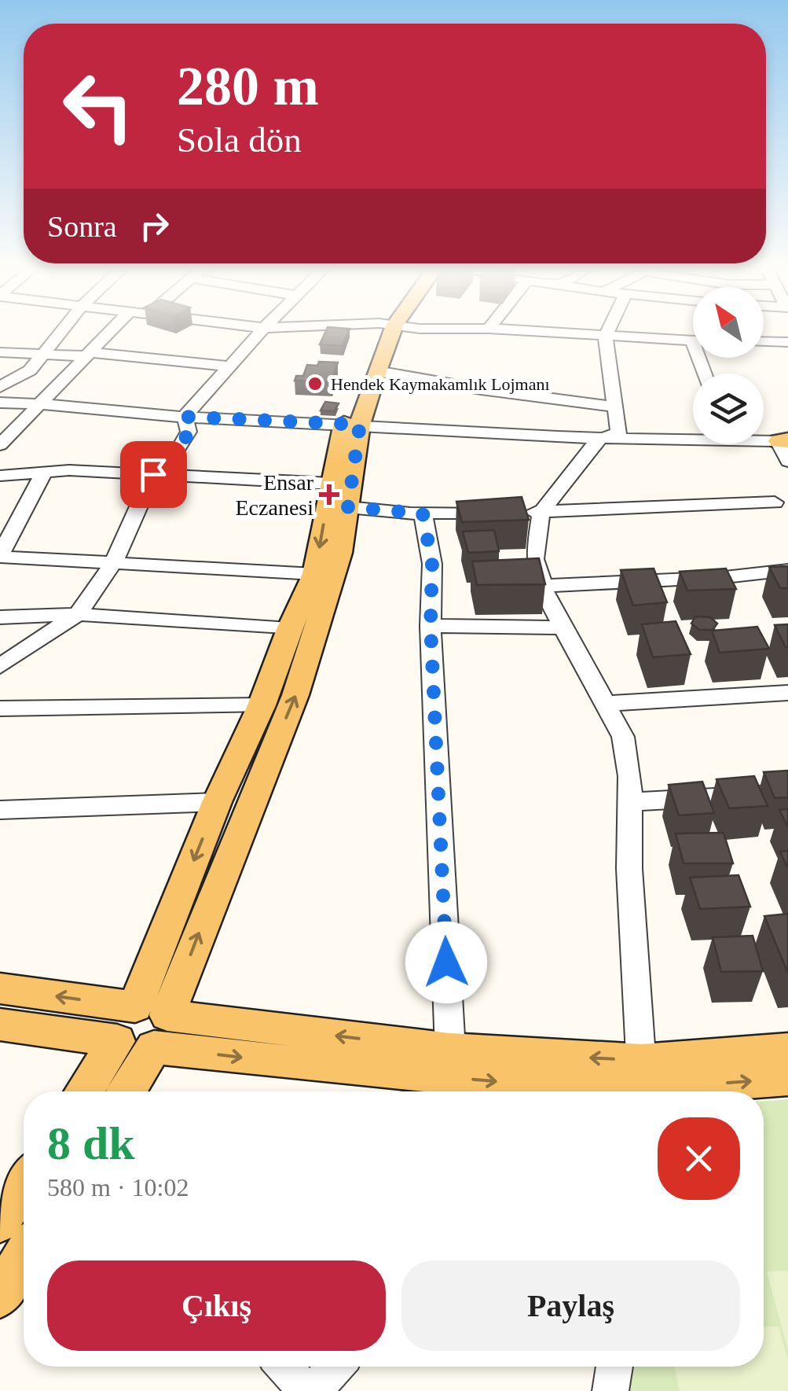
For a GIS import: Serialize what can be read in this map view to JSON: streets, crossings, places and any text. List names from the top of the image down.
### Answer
{
  "places": {
    "other": ["Hendek Kaymakamlık Lojmanı"],
    "health": ["Ensar Eczanesi"]
  },
  "north": "top left",
  "page": {
    "turn": ["280 m", "Sola dön"],
    "then": "Sonra",
    "heading": ["8 dk", "580 m · 10:02"],
    "buttons": ["Çıkış", "Paylaş"]
  }
}
